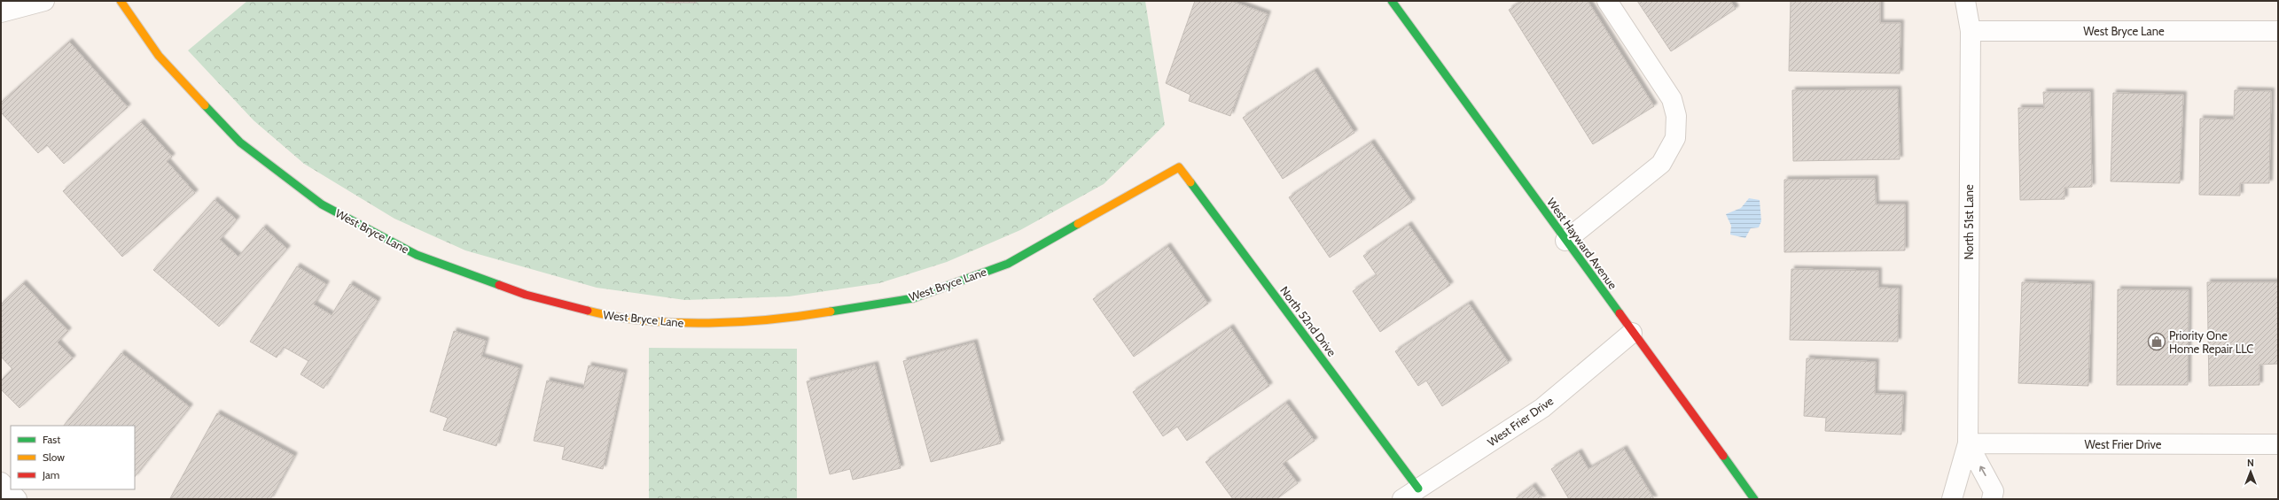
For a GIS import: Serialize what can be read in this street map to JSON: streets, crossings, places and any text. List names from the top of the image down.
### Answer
{
  "streets": {
    "street": [
      "West Bryce Lane",
      "North 51st Lane",
      "West Hayward Avenue",
      "North 52nd Drive",
      "West Frier Drive"
    ]
  },
  "crossings": [
    ["West Bryce Lane", "North 51st Lane"],
    ["West Bryce Lane", "North 52nd Drive"],
    ["North 51st Lane", "West Frier Drive"],
    ["West Hayward Avenue", "West Frier Drive"],
    ["North 52nd Drive", "West Frier Drive"]
  ],
  "places": {
    "shop": ["Priority One Home Repair LLC"]
  },
  "legend": ["Fast", "Slow", "Jam"],
  "north": "top"
}
